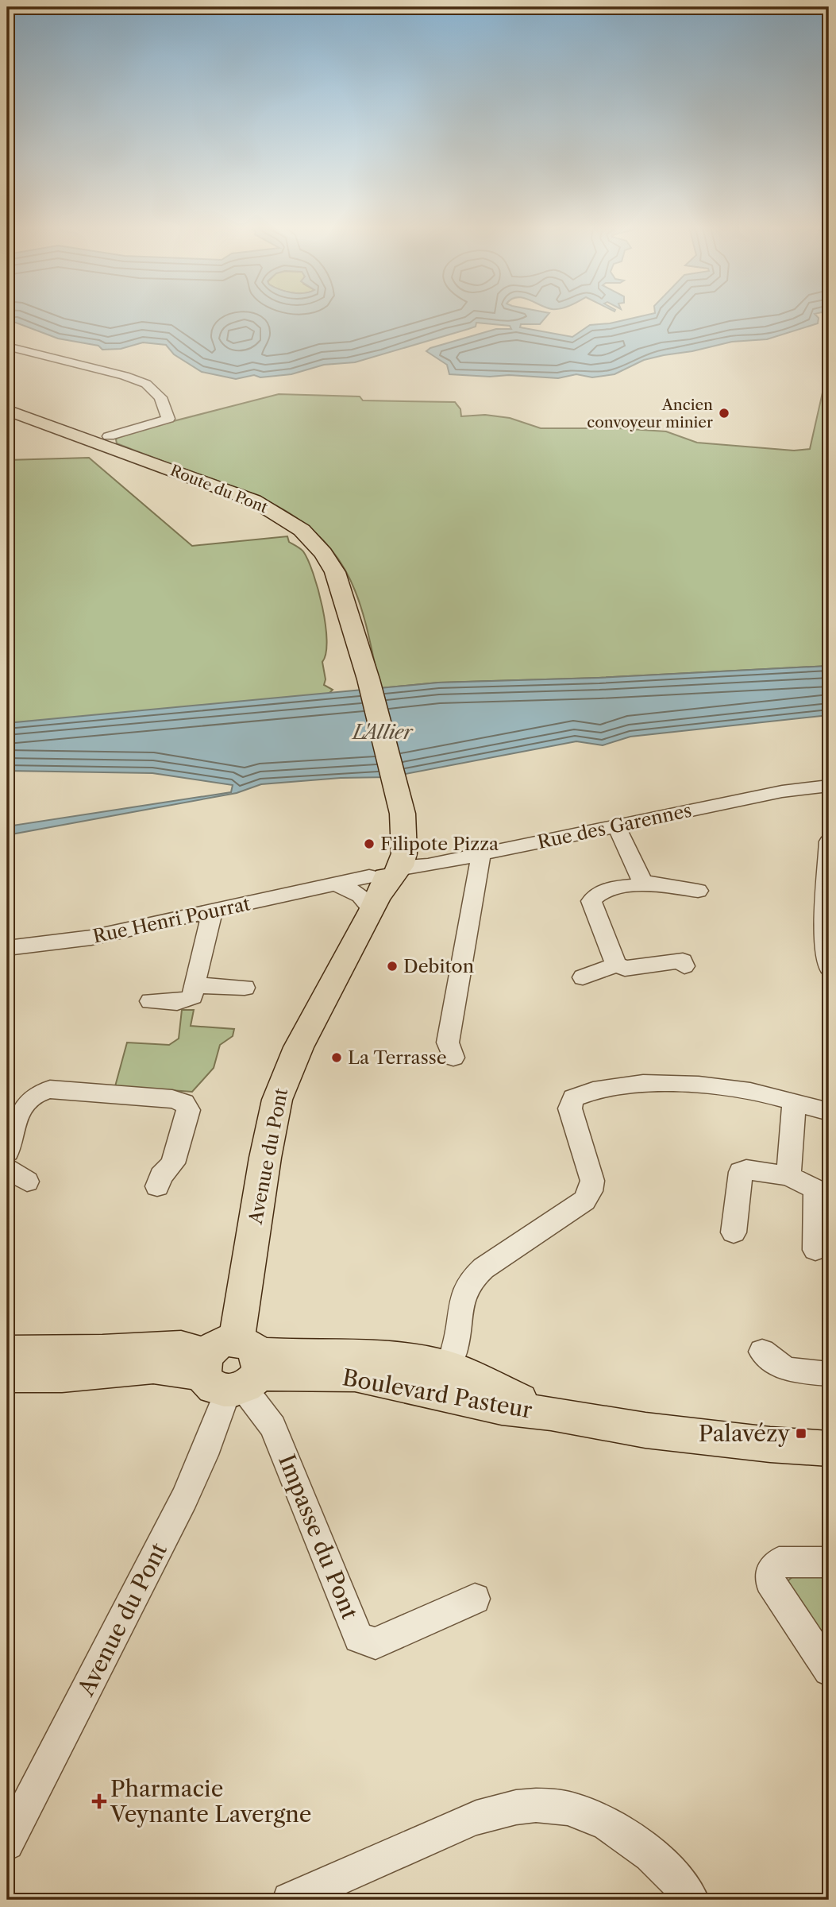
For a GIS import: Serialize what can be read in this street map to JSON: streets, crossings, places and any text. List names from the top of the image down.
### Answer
{
  "streets": {
    "main road": ["Route du Pont", "Avenue du Pont", "Boulevard Pasteur"],
    "street": ["Rue des Garennes", "Rue Henri Pourrat", "Impasse du Pont"]
  },
  "crossings": [
    ["Route du Pont", "Avenue du Pont"],
    ["Rue des Garennes", "Avenue du Pont"],
    ["Rue Henri Pourrat", "Avenue du Pont"],
    ["Avenue du Pont", "Boulevard Pasteur"],
    ["Avenue du Pont", "Impasse du Pont"],
    ["Boulevard Pasteur", "Impasse du Pont"]
  ],
  "water": ["L'Allier"],
  "places": {
    "other": [
      "Ancien convoyeur minier",
      "Filipote Pizza",
      "Debiton",
      "La Terrasse"
    ],
    "transit": ["Palavézy"],
    "health": ["Pharmacie Veynante Lavergne"]
  }
}
